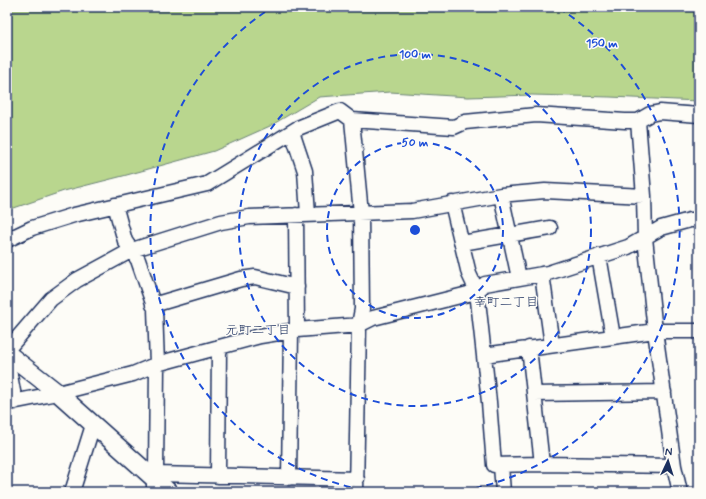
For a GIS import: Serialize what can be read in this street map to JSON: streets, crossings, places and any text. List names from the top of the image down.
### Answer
{
  "districts": ["幸町二丁目", "元町二丁目"],
  "north": "top",
  "rings": ["150 m", "100 m", "50 m"]
}
